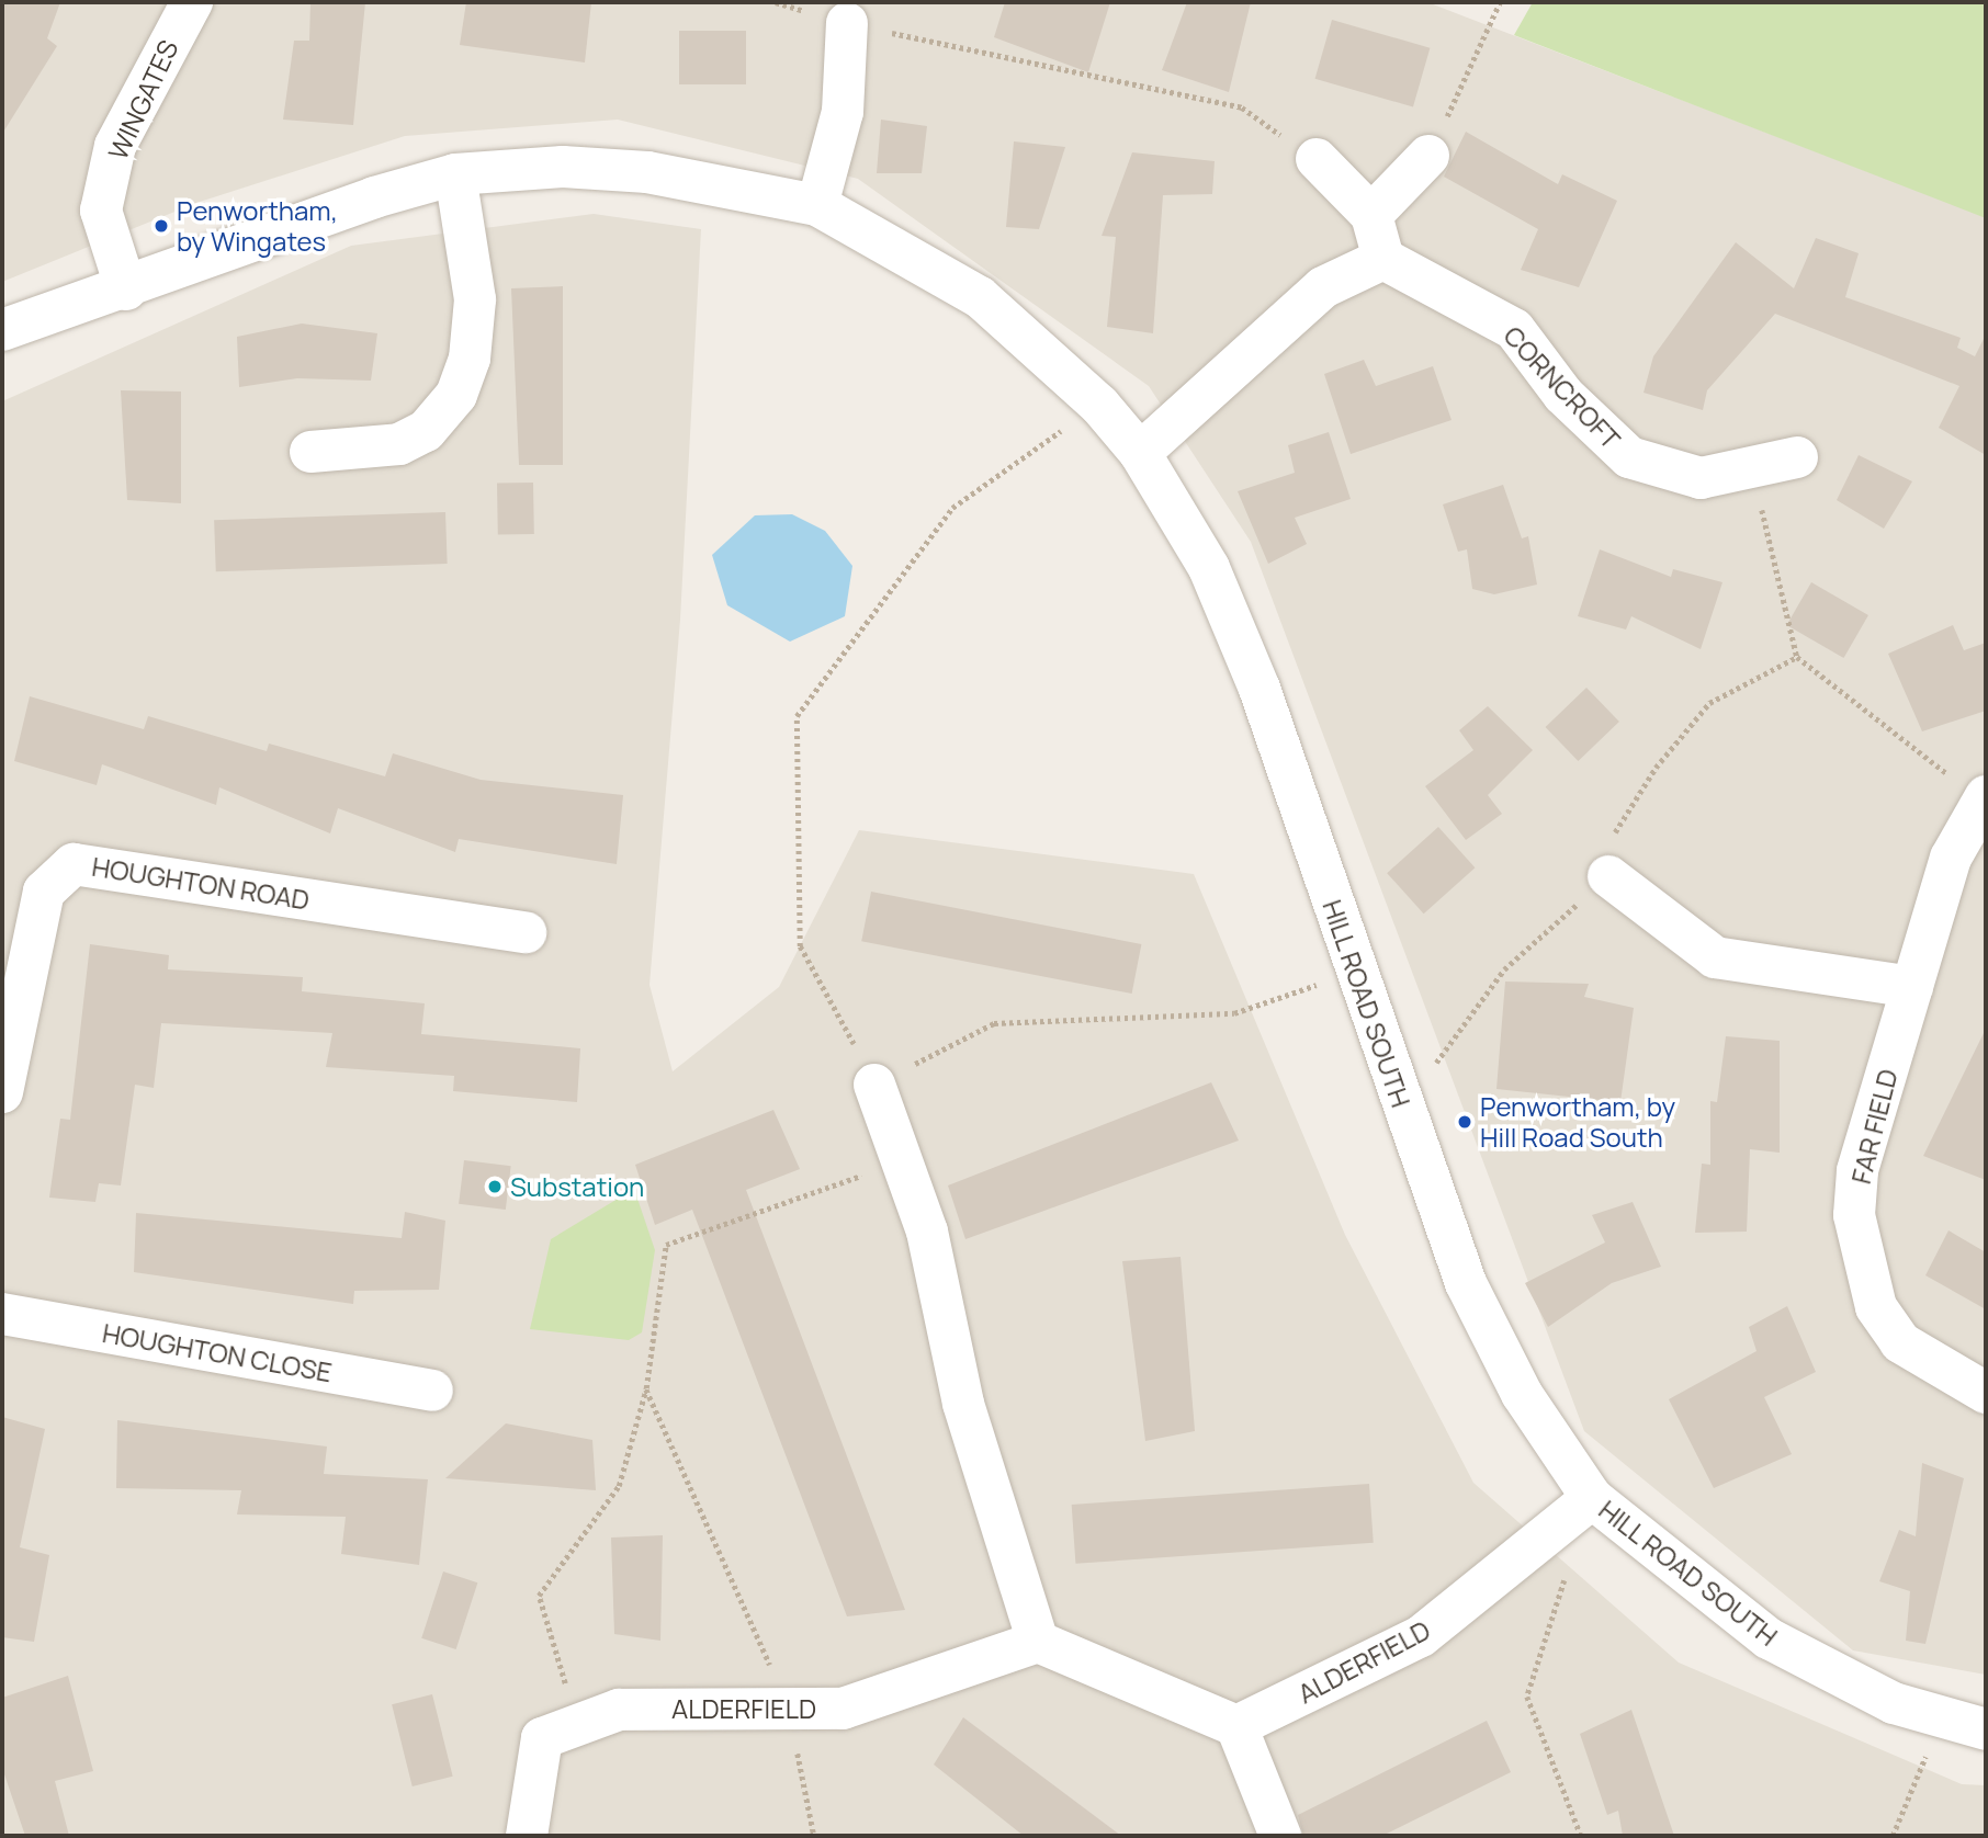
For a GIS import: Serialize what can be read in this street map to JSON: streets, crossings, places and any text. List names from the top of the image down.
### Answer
{
  "streets": {
    "street": [
      "WINGATES",
      "CORNCROFT",
      "HOUGHTON ROAD",
      "HILL ROAD SOUTH",
      "FAR FIELD",
      "HOUGHTON CLOSE",
      "ALDERFIELD"
    ]
  },
  "crossings": [
    ["WINGATES", "HILL ROAD SOUTH"],
    ["HILL ROAD SOUTH", "ALDERFIELD"]
  ],
  "places": ["Penwortham, by Wingates", "Penwortham, by Hill Road South", "Substation"]
}
